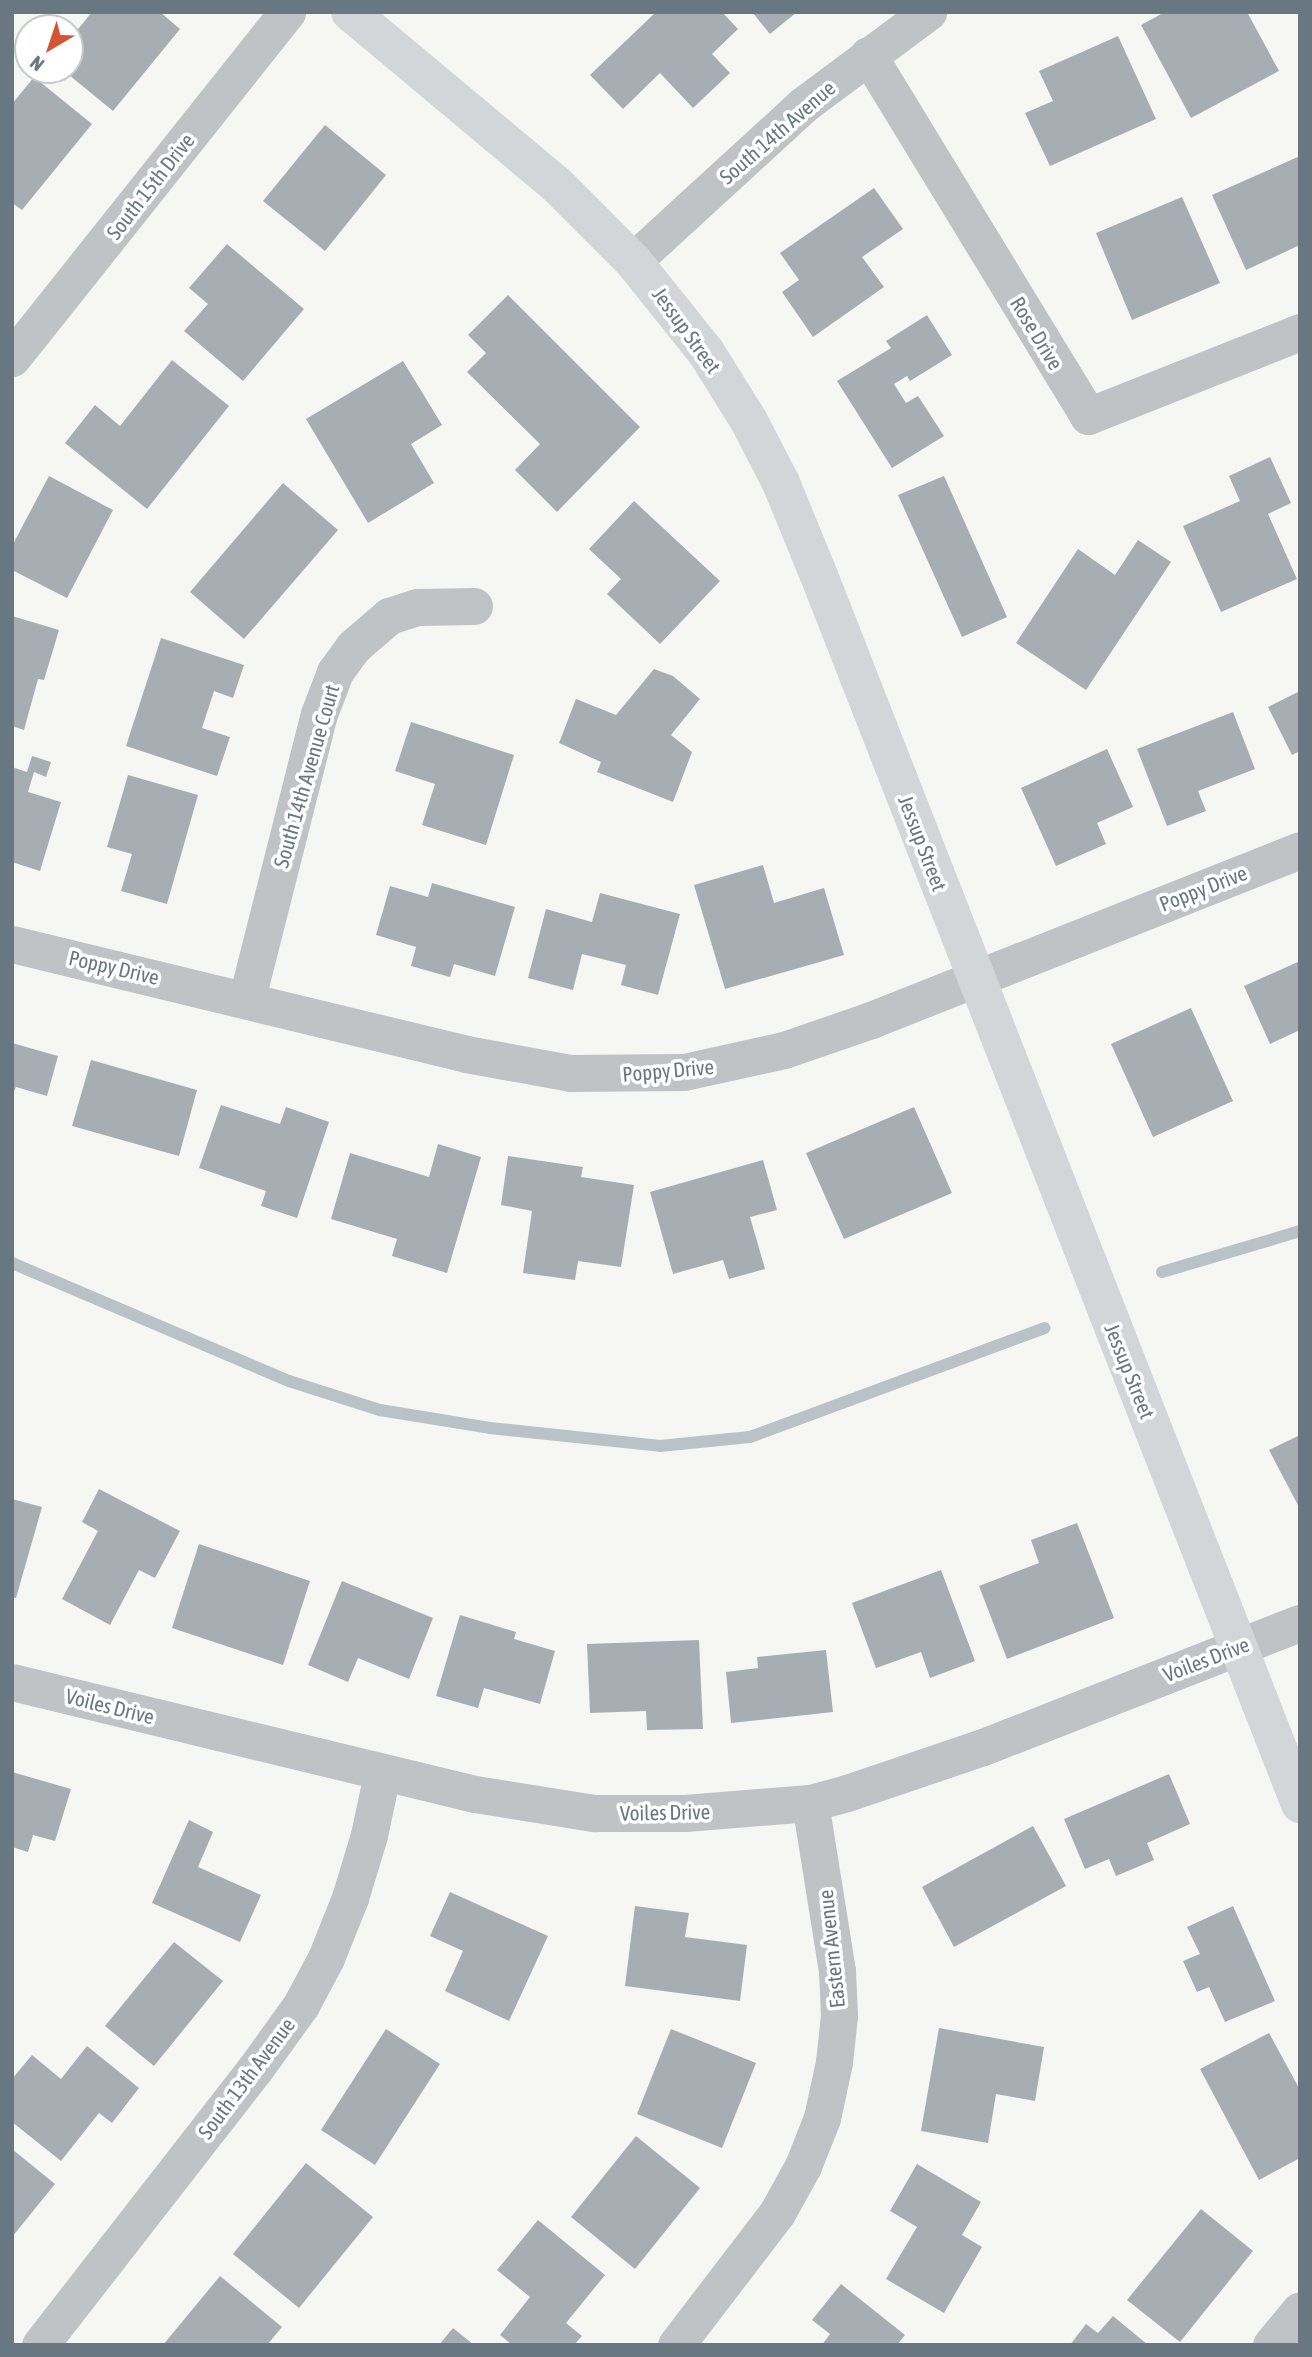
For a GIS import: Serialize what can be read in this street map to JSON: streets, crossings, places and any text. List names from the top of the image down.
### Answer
{
  "streets": {
    "street": [
      "South 14th Avenue",
      "South 15th Drive",
      "Jessup Street",
      "Rose Drive",
      "South 14th Avenue Court",
      "Poppy Drive",
      "Voiles Drive",
      "Eastern Avenue",
      "South 13th Avenue"
    ]
  },
  "crossings": [
    ["South 14th Avenue", "Jessup Street"],
    ["South 14th Avenue", "Rose Drive"],
    ["Jessup Street", "Poppy Drive"],
    ["Jessup Street", "Voiles Drive"],
    ["South 14th Avenue Court", "Poppy Drive"],
    ["Voiles Drive", "Eastern Avenue"],
    ["Voiles Drive", "South 13th Avenue"]
  ],
  "north": "bottom left"
}
